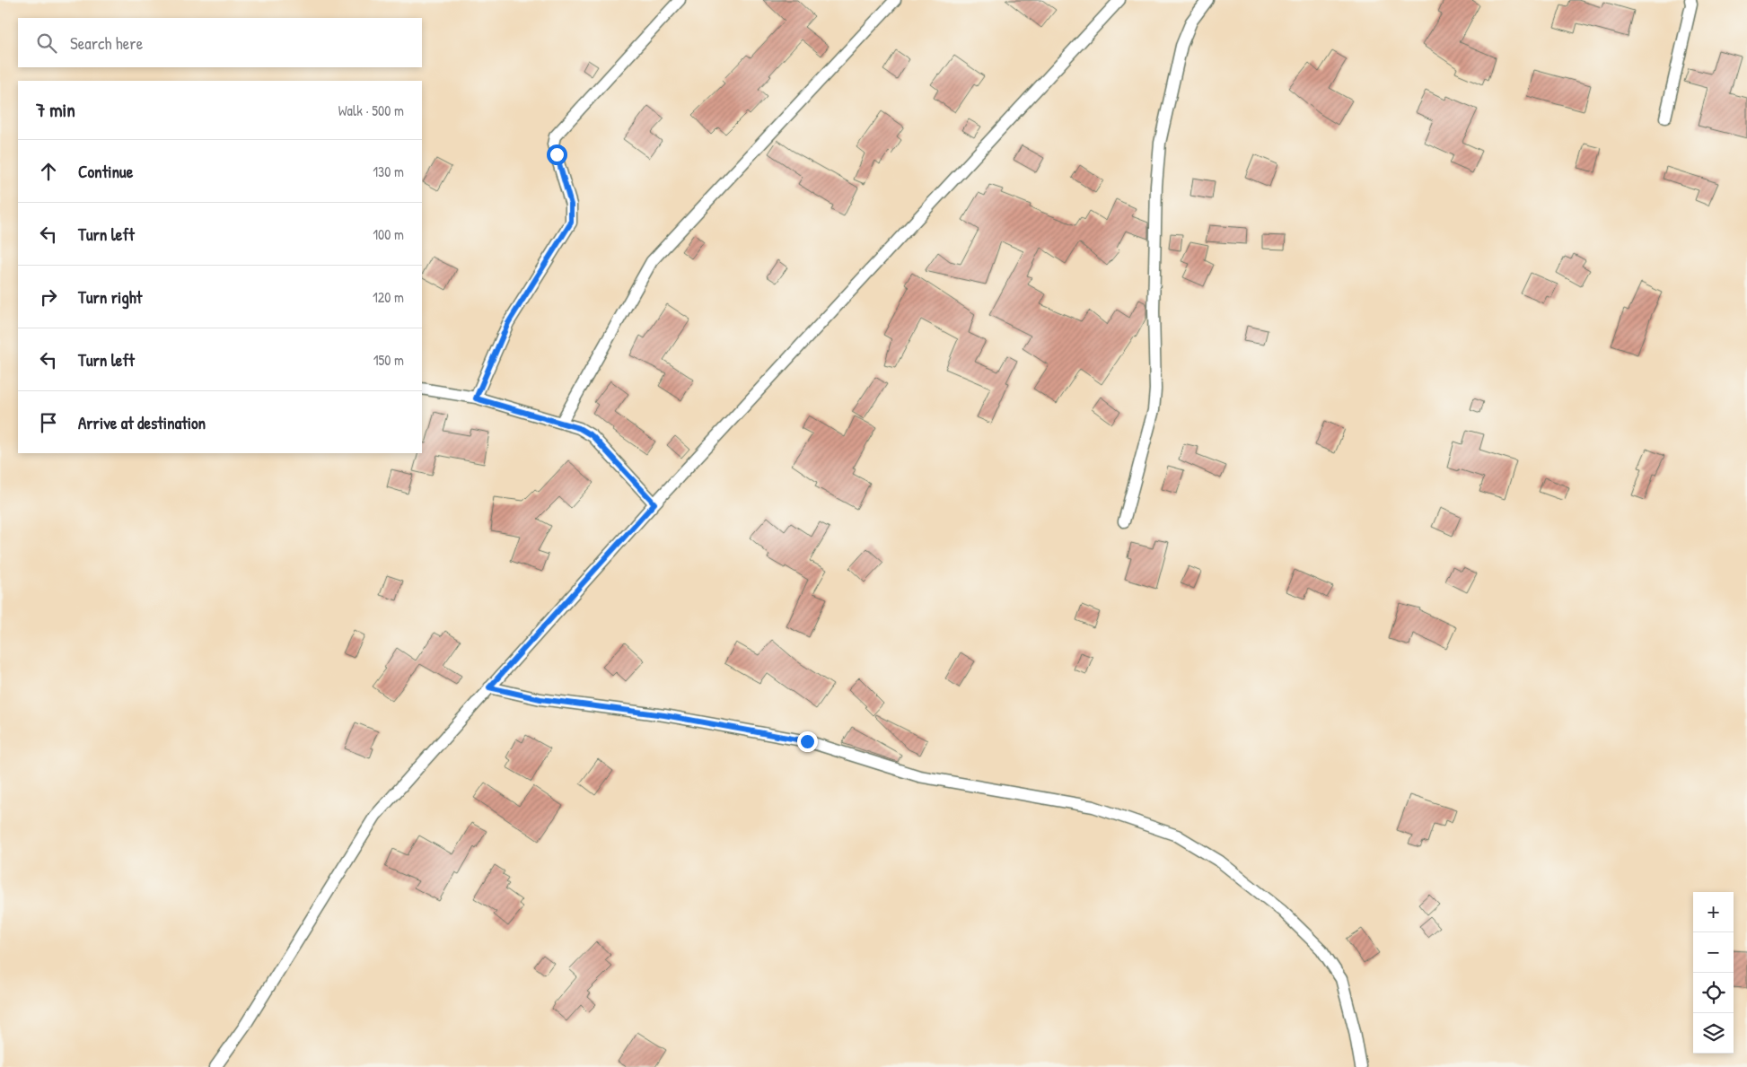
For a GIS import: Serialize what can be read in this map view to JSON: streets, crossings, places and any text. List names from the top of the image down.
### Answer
{
  "page": {
    "search": "Search here",
    "heading": ["7 min", "Walk · 500 m"],
    "list": [
      ["Continue", "130 m"],
      ["Turn left", "100 m"],
      ["Turn right", "120 m"],
      ["Turn left", "150 m"],
      "Arrive at destination"
    ],
    "map_buttons": ["+", "−"]
  }
}
